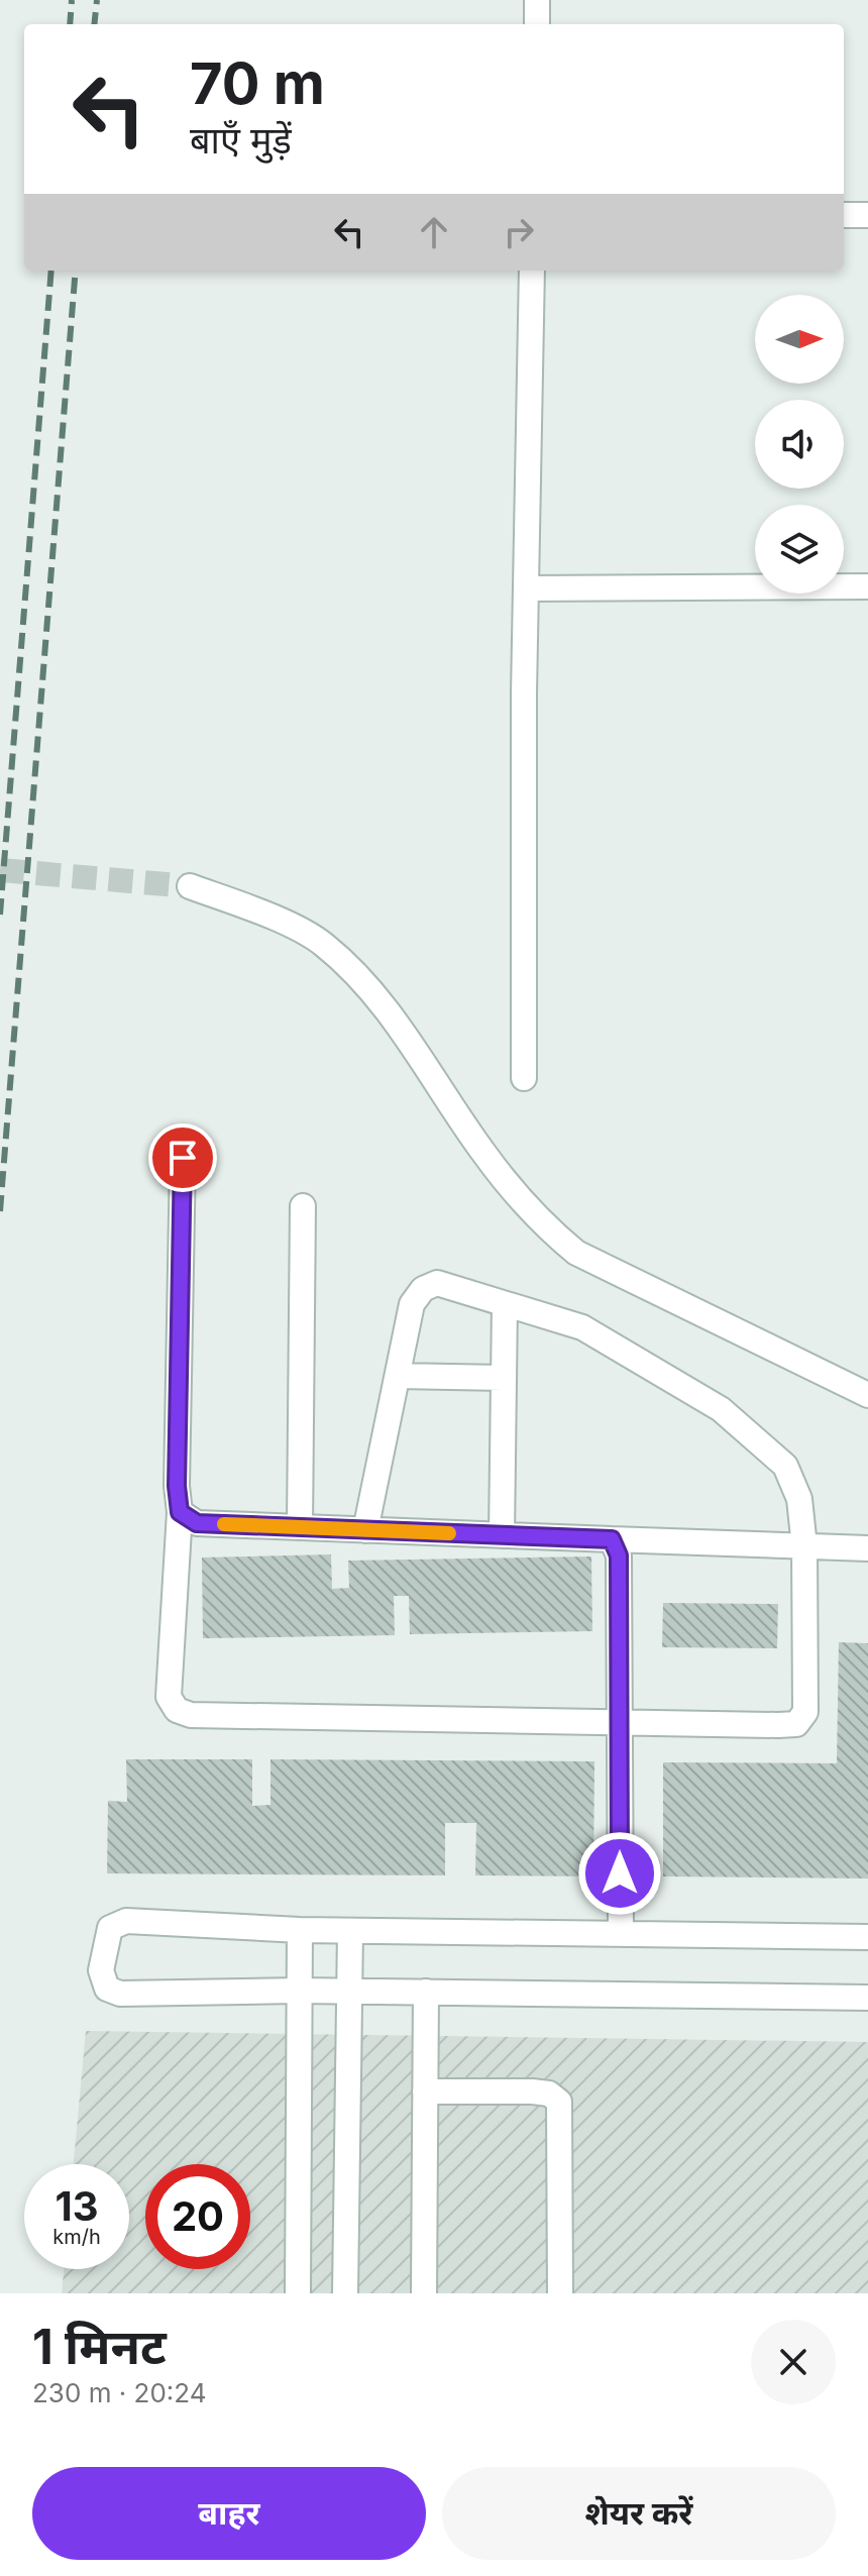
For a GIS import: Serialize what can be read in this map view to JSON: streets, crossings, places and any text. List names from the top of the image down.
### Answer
{
  "north": "right",
  "page": {
    "turn": ["70 m", "बाएँ मुड़ें"],
    "speed": "13 km/h",
    "limit": "20",
    "heading": ["1 मिनट", "230 m · 20:24"],
    "buttons": ["बाहर", "शेयर करें"]
  }
}
